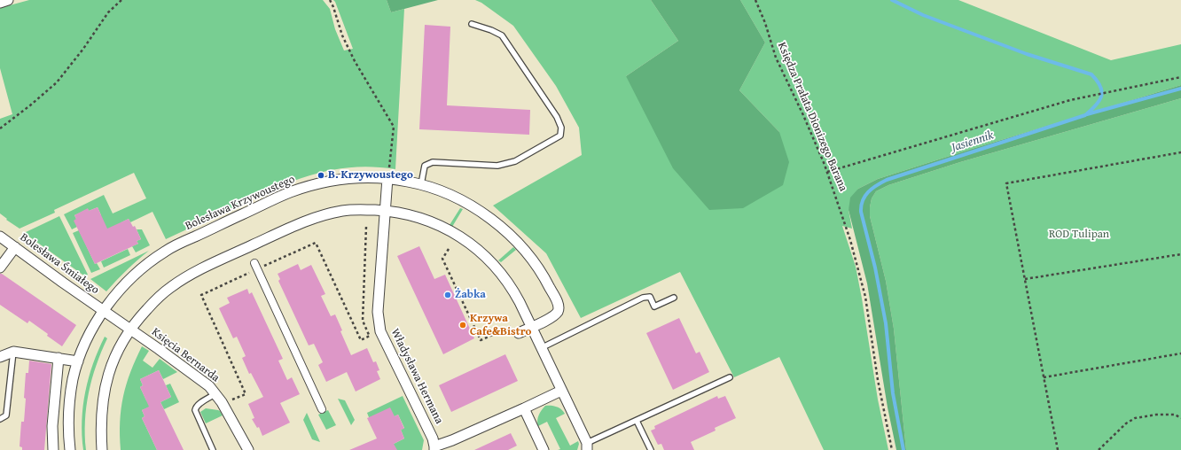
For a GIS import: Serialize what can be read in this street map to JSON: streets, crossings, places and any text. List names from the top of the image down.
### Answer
{
  "streets": {
    "street": [
      "Bolesława Krzywoustego",
      "Bolesława Śmiałego",
      "Księcia Bernarda",
      "Władysława Hermana"
    ],
    "path": ["Księdza Prałata Dionizego Barana"]
  },
  "crossings": [
    ["Bolesława Krzywoustego", "Bolesława Śmiałego"],
    ["Bolesława Krzywoustego", "Księcia Bernarda"],
    ["Bolesława Krzywoustego", "Władysława Hermana"],
    ["Bolesława Śmiałego", "Księcia Bernarda"]
  ],
  "water": ["Jasiennik"],
  "parks": ["ROD Tulipan"],
  "places": ["B. Krzywoustego", "Żabka", "Krzywa Cafe&Bistro"]
}
